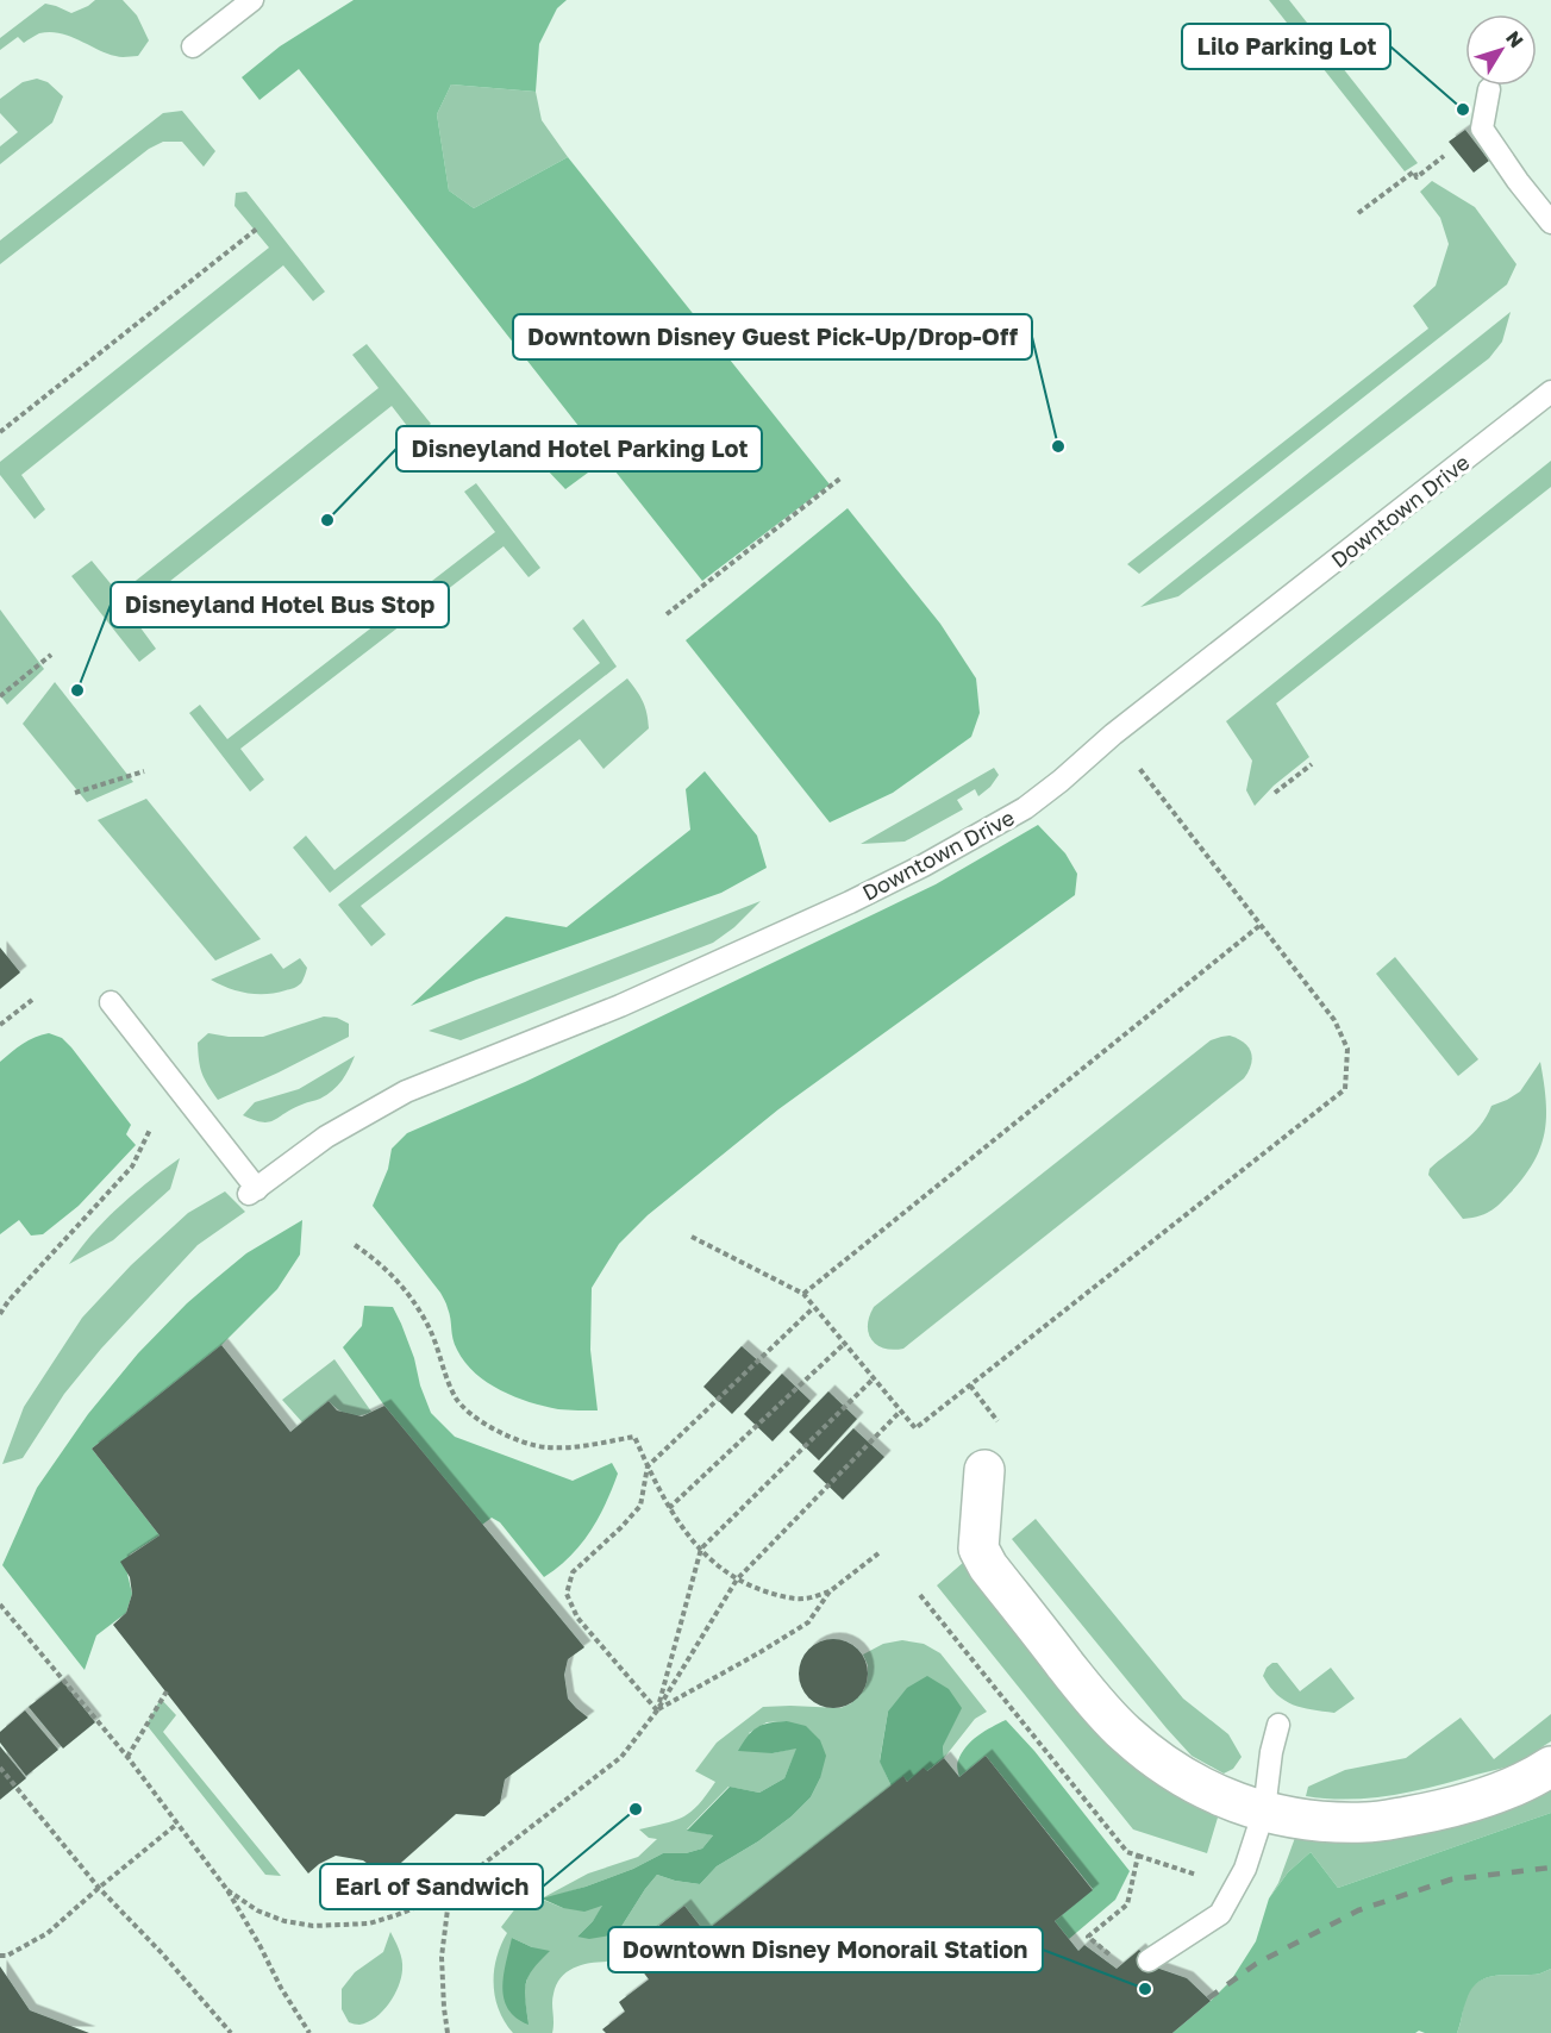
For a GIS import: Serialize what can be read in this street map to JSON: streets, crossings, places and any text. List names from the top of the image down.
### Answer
{
  "streets": {
    "lane": ["Downtown Drive"]
  },
  "places": [
    "Lilo Parking Lot",
    "Downtown Disney Guest Pick-Up/Drop-Off",
    "Disneyland Hotel Parking Lot",
    "Disneyland Hotel Bus Stop",
    "Earl of Sandwich",
    "Downtown Disney Monorail Station"
  ],
  "north": "top right"
}
